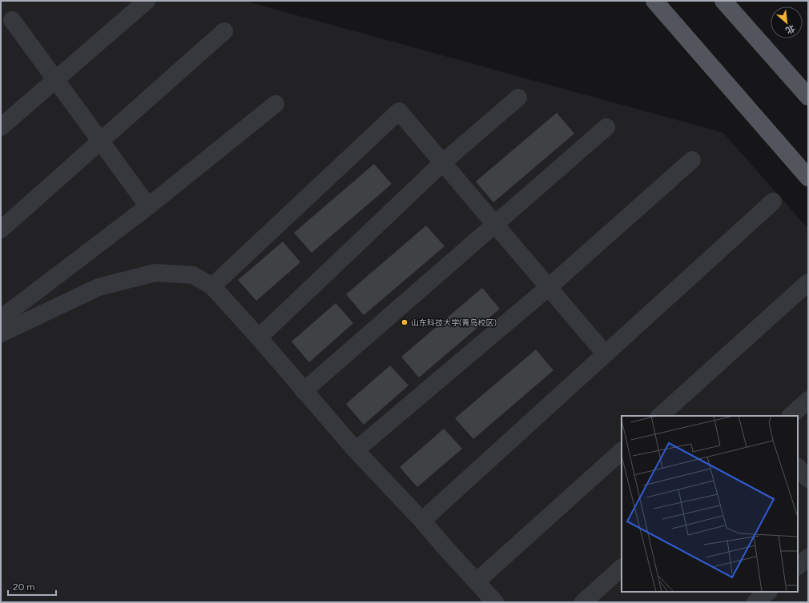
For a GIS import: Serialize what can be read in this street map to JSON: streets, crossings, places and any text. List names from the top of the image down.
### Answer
{
  "places": ["山东科技大学(青岛校区)"],
  "scale_bar": "20 m",
  "north": "bottom right"
}
